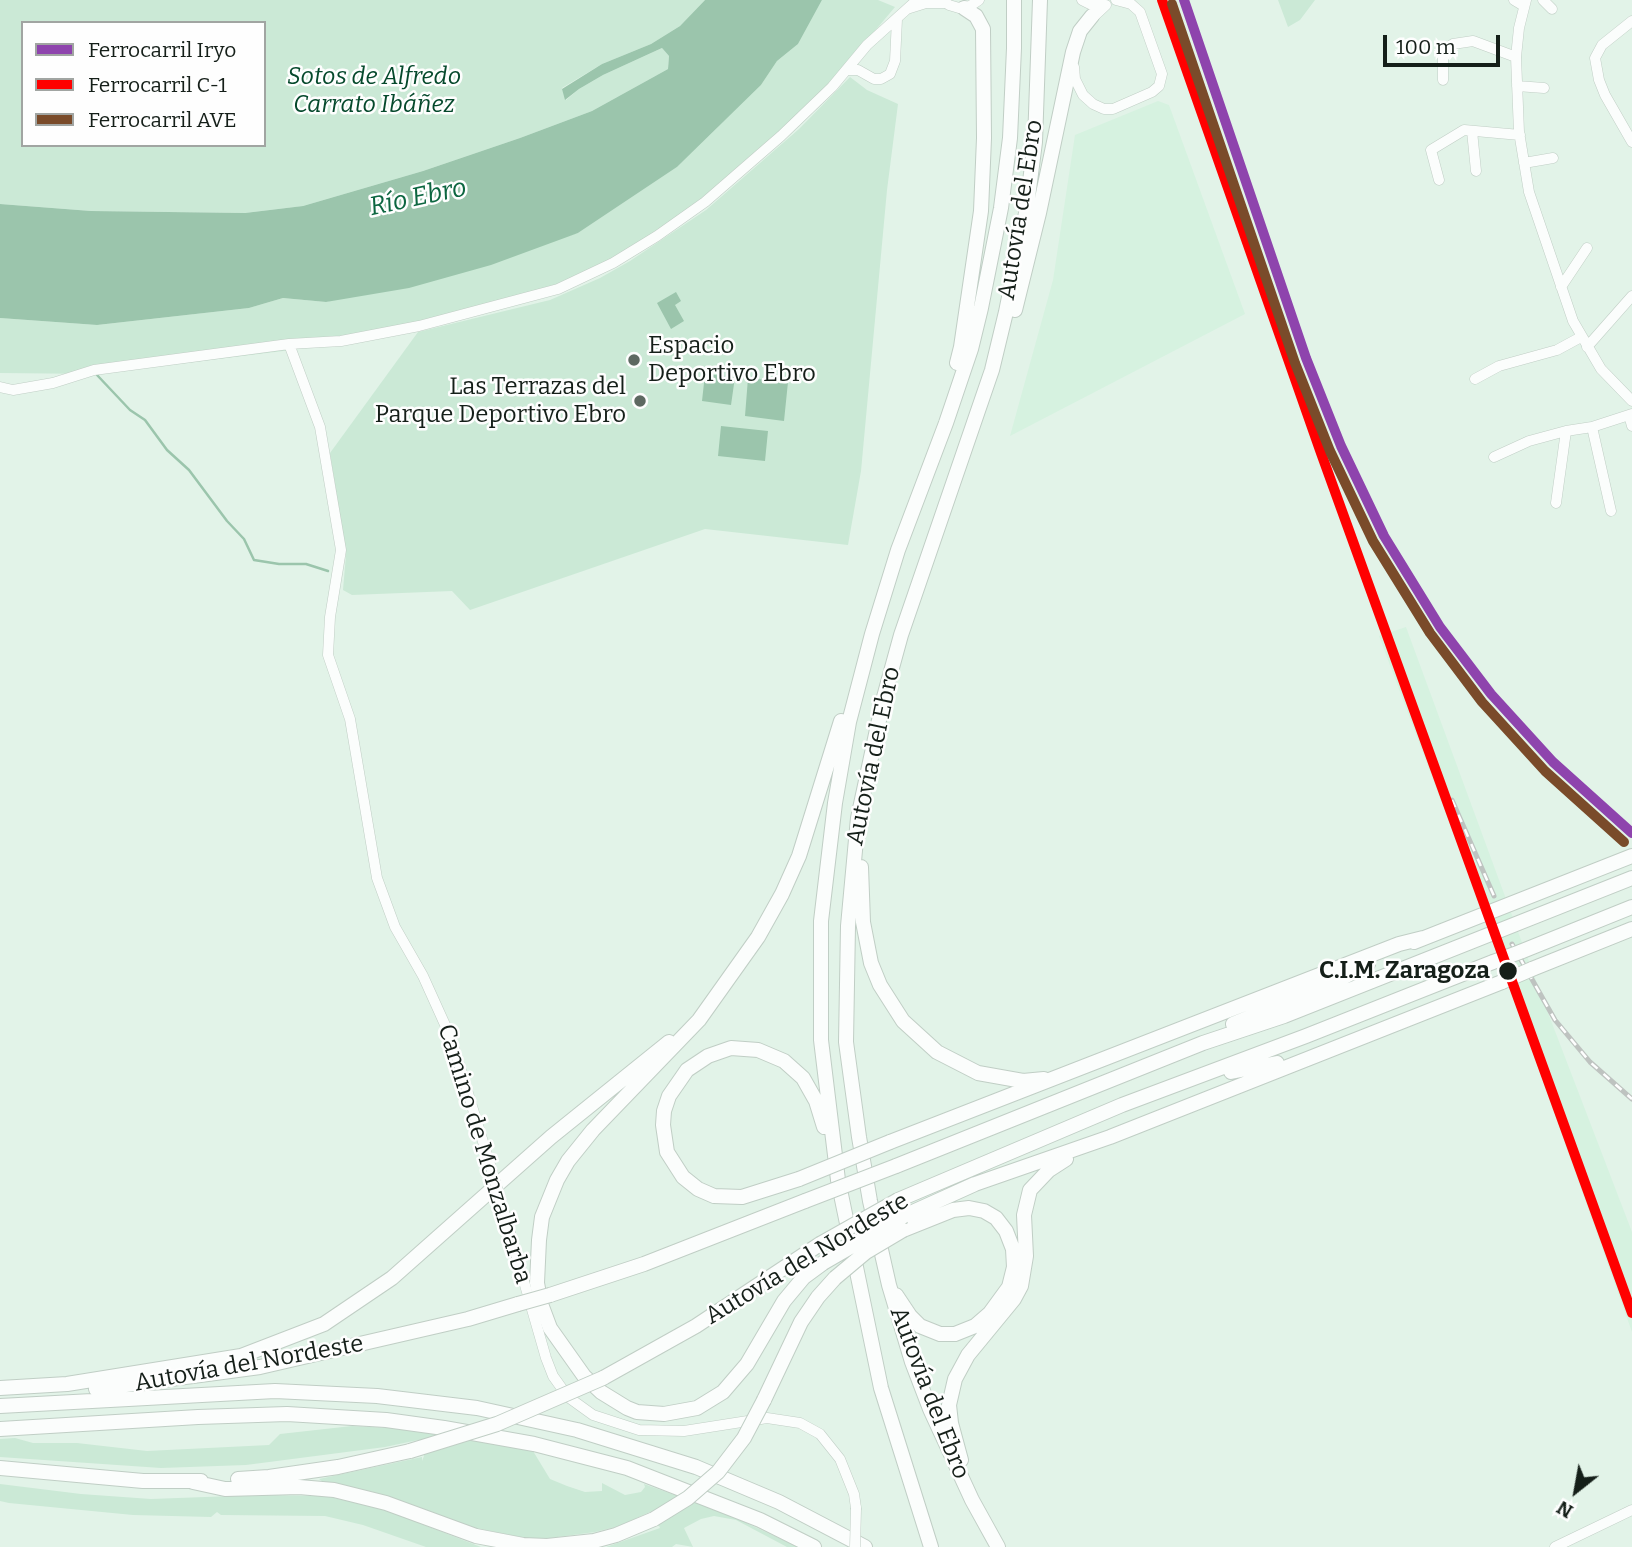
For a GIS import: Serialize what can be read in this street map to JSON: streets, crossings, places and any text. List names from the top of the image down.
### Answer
{
  "streets": {
    "highway": ["Autovía del Ebro", "Autovía del Nordeste"],
    "street": ["Camino de Monzalbarba"]
  },
  "water": ["Río Ebro"],
  "parks": ["Sotos de Alfredo Carrato Ibáñez"],
  "places": ["Espacio Deportivo Ebro", "Las Terrazas del Parque Deportivo Ebro", "C.I.M. Zaragoza"],
  "lines": ["rail line Iryo", "rail line C-1", "rail line AVE"],
  "legend": ["Ferrocarril Iryo", "Ferrocarril C-1", "Ferrocarril AVE"],
  "scale_bar": "100 m",
  "north": "bottom left"
}
